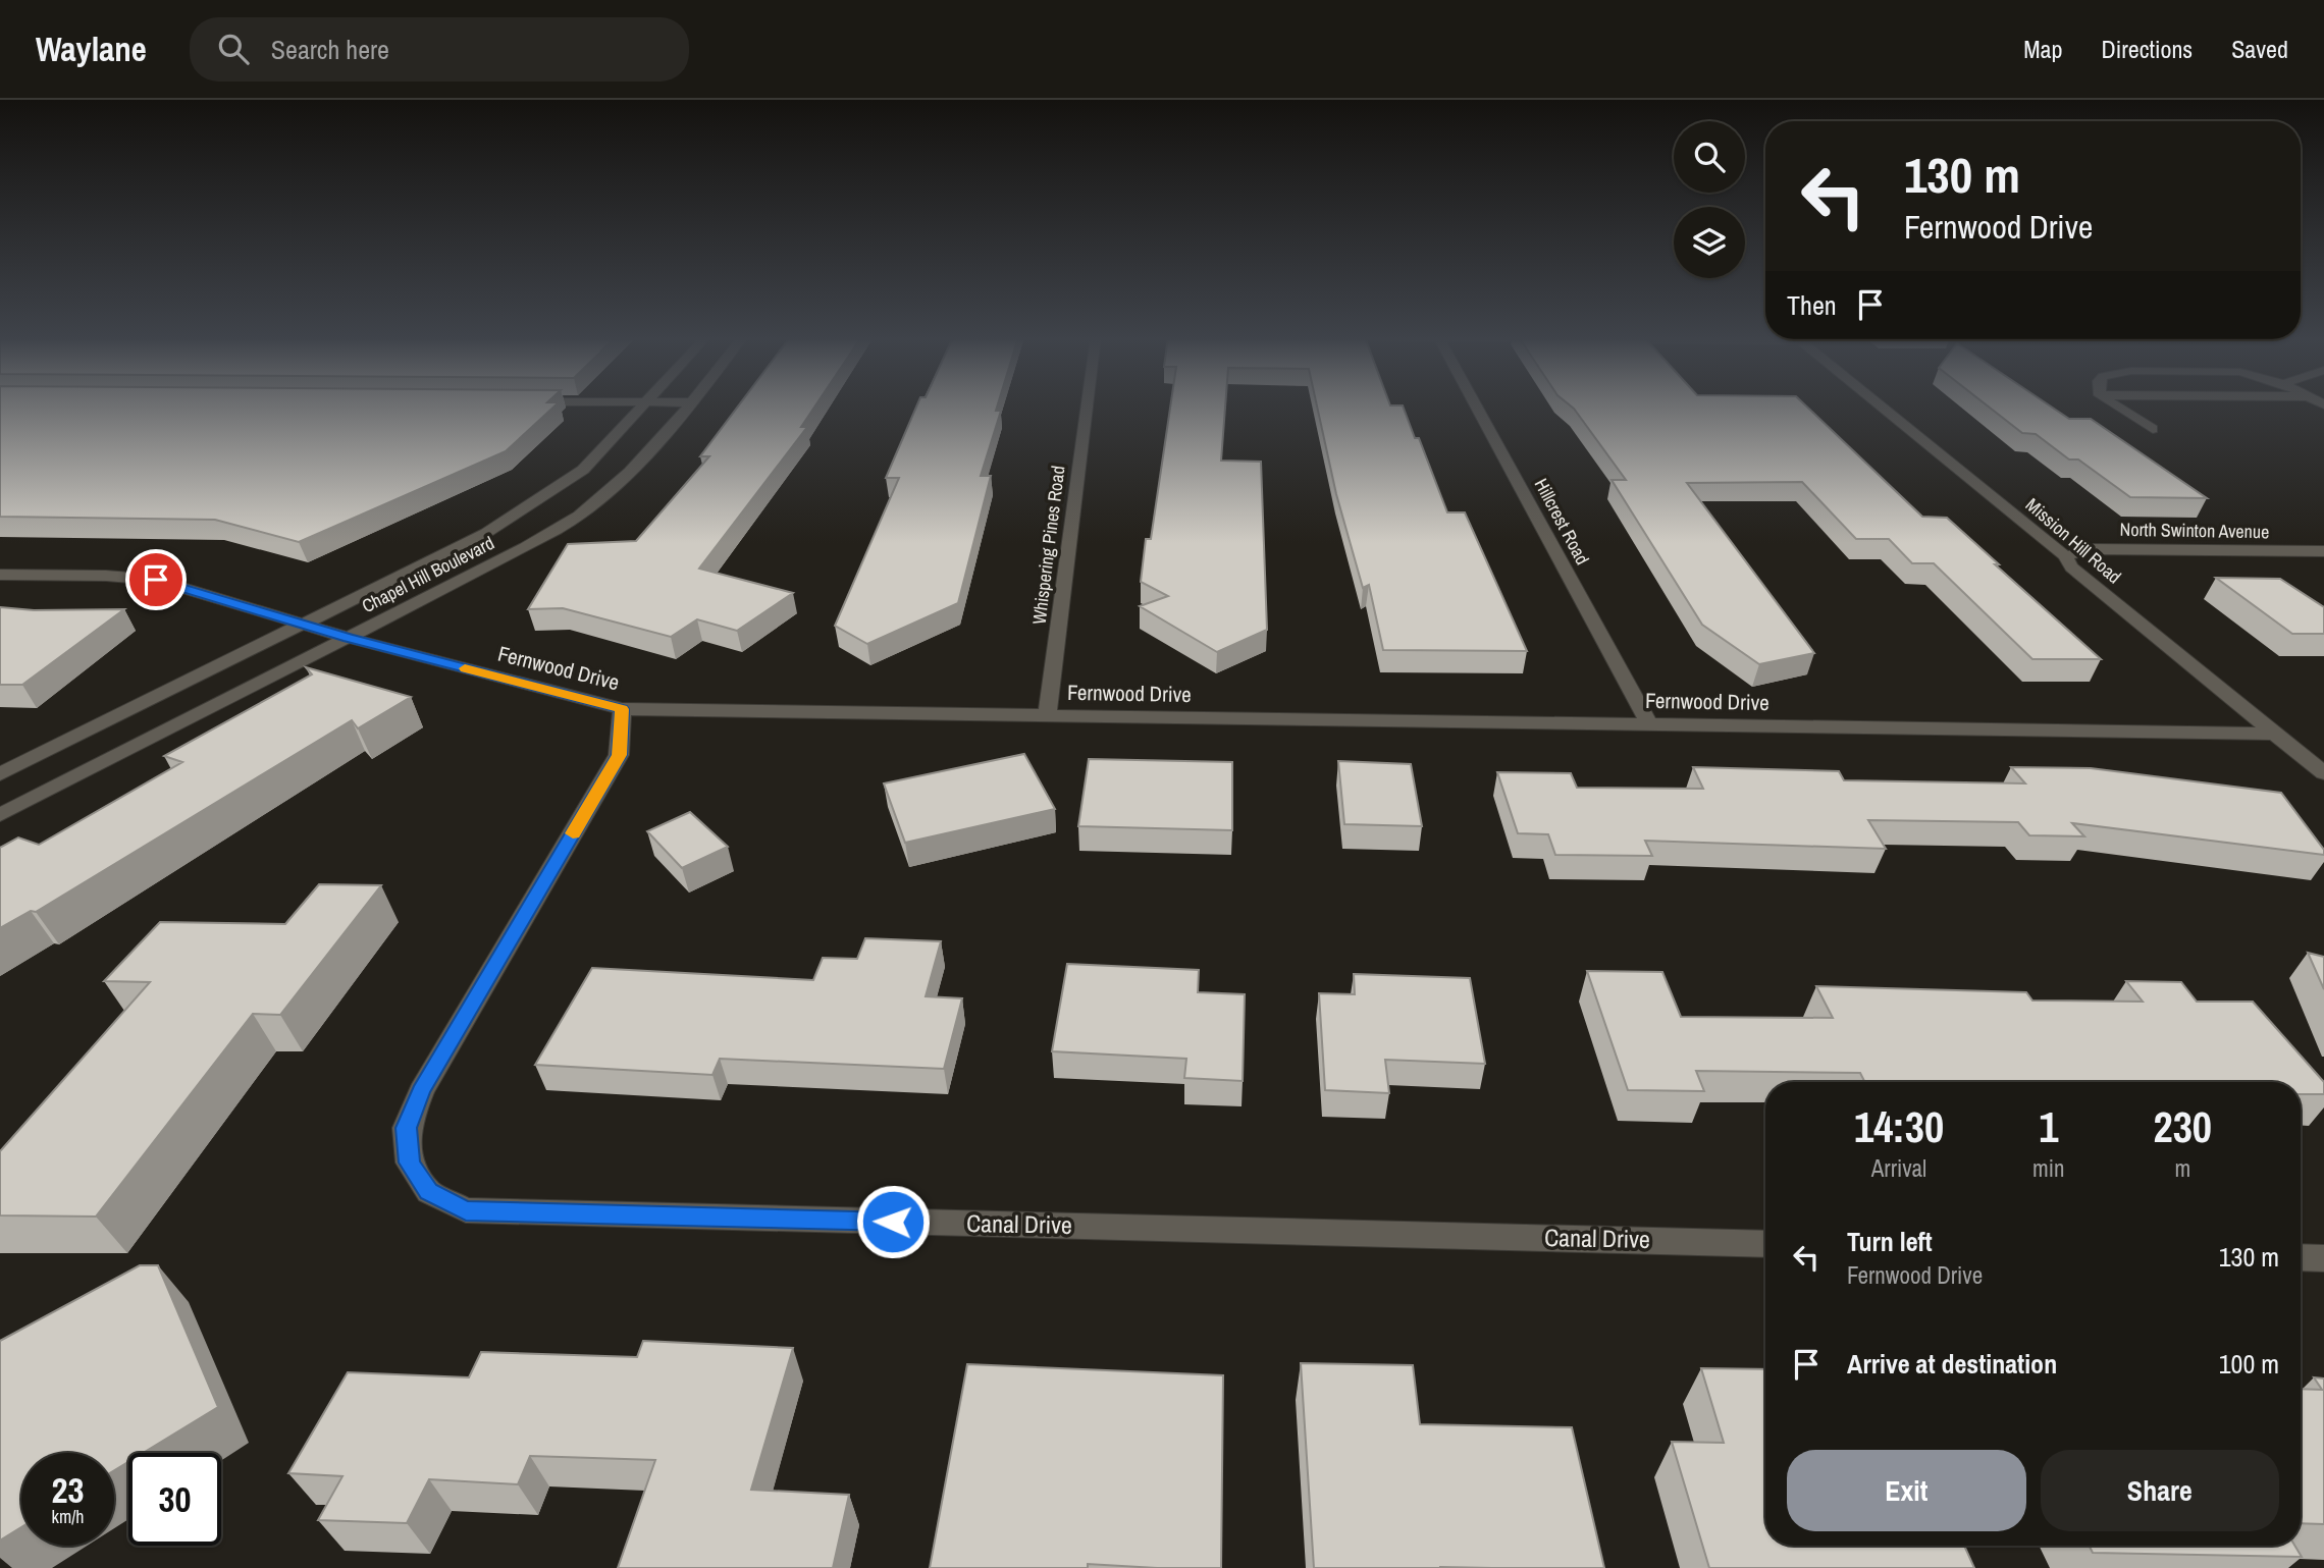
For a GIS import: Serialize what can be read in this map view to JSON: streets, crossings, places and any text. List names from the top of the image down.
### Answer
{
  "streets": {
    "street": [
      "Hillcrest Road",
      "North Swinton Avenue",
      "Mission Hill Road",
      "Whispering Pines Road",
      "Chapel Hill Boulevard",
      "Fernwood Drive",
      "Canal Drive"
    ]
  },
  "crossings": [
    ["Hillcrest Road", "Fernwood Drive"],
    ["North Swinton Avenue", "Mission Hill Road"],
    ["Mission Hill Road", "Fernwood Drive"],
    ["Whispering Pines Road", "Fernwood Drive"],
    ["Chapel Hill Boulevard", "Fernwood Drive"],
    ["Fernwood Drive", "Canal Drive"]
  ],
  "page": {
    "header": "Waylane",
    "search": "Search here",
    "nav": ["Map", "Directions", "Saved"],
    "turn": ["130 m", "Fernwood Drive"],
    "then": "Then",
    "eta": [
      "14:30",
      "Arrival",
      "1",
      "min",
      "230",
      "m"
    ],
    "list": [
      {
        "name": "Turn left",
        "note": "Fernwood Drive",
        "value": "130 m"
      },
      {
        "name": "Arrive at destination",
        "value": "100 m"
      }
    ],
    "buttons": ["Exit", "Share"],
    "speed": "23 km/h",
    "limit": "30"
  }
}
